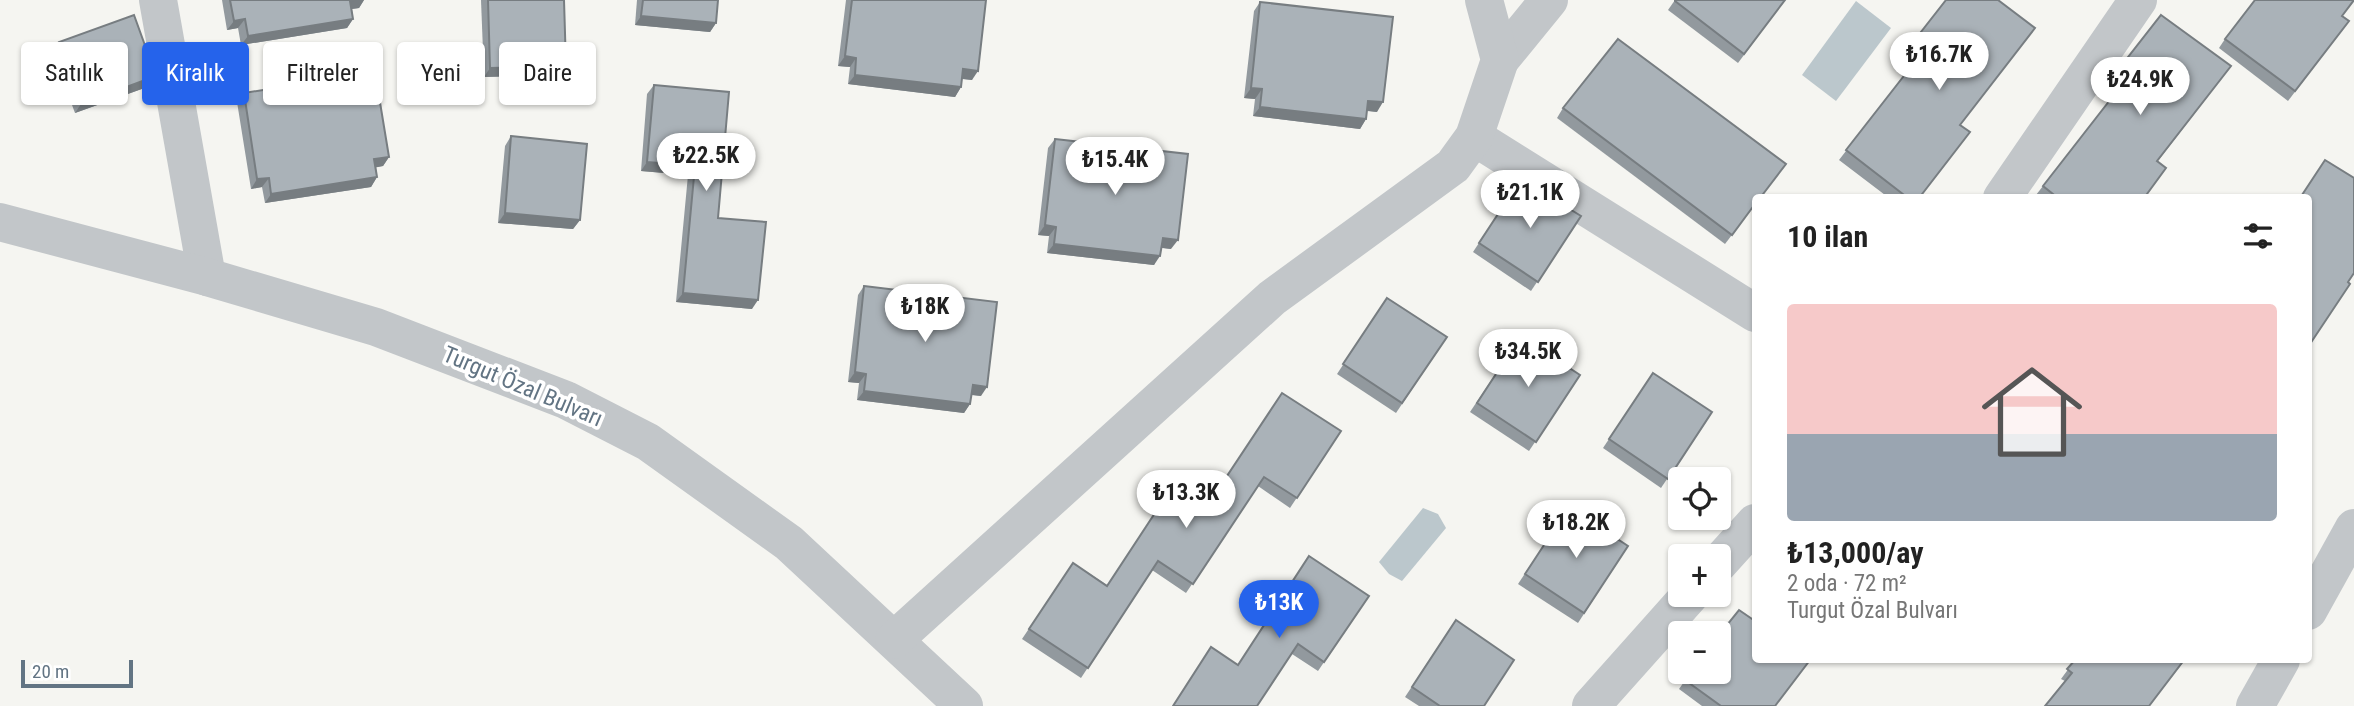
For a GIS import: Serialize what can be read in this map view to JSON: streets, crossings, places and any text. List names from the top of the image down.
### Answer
{
  "streets": {
    "street": ["Turgut Özal Bulvarı"]
  },
  "scale_bar": "20 m",
  "page": {
    "price": [
      "₺16.7K",
      "₺24.9K",
      "₺22.5K",
      "₺15.4K",
      "₺21.1K",
      "₺18K",
      "₺34.5K",
      "₺13.3K",
      "₺18.2K",
      "₺13K"
    ],
    "chip": [
      "Satılık",
      "Kiralık",
      "Filtreler",
      "Yeni",
      "Daire"
    ],
    "heading": "10 ilan",
    "list": [
      {
        "name": "₺13,000/ay",
        "note": "2 oda · 72 m² · Turgut Özal Bulvarı"
      }
    ],
    "map_buttons": ["+", "−"],
    "scale": "20 m"
  }
}
